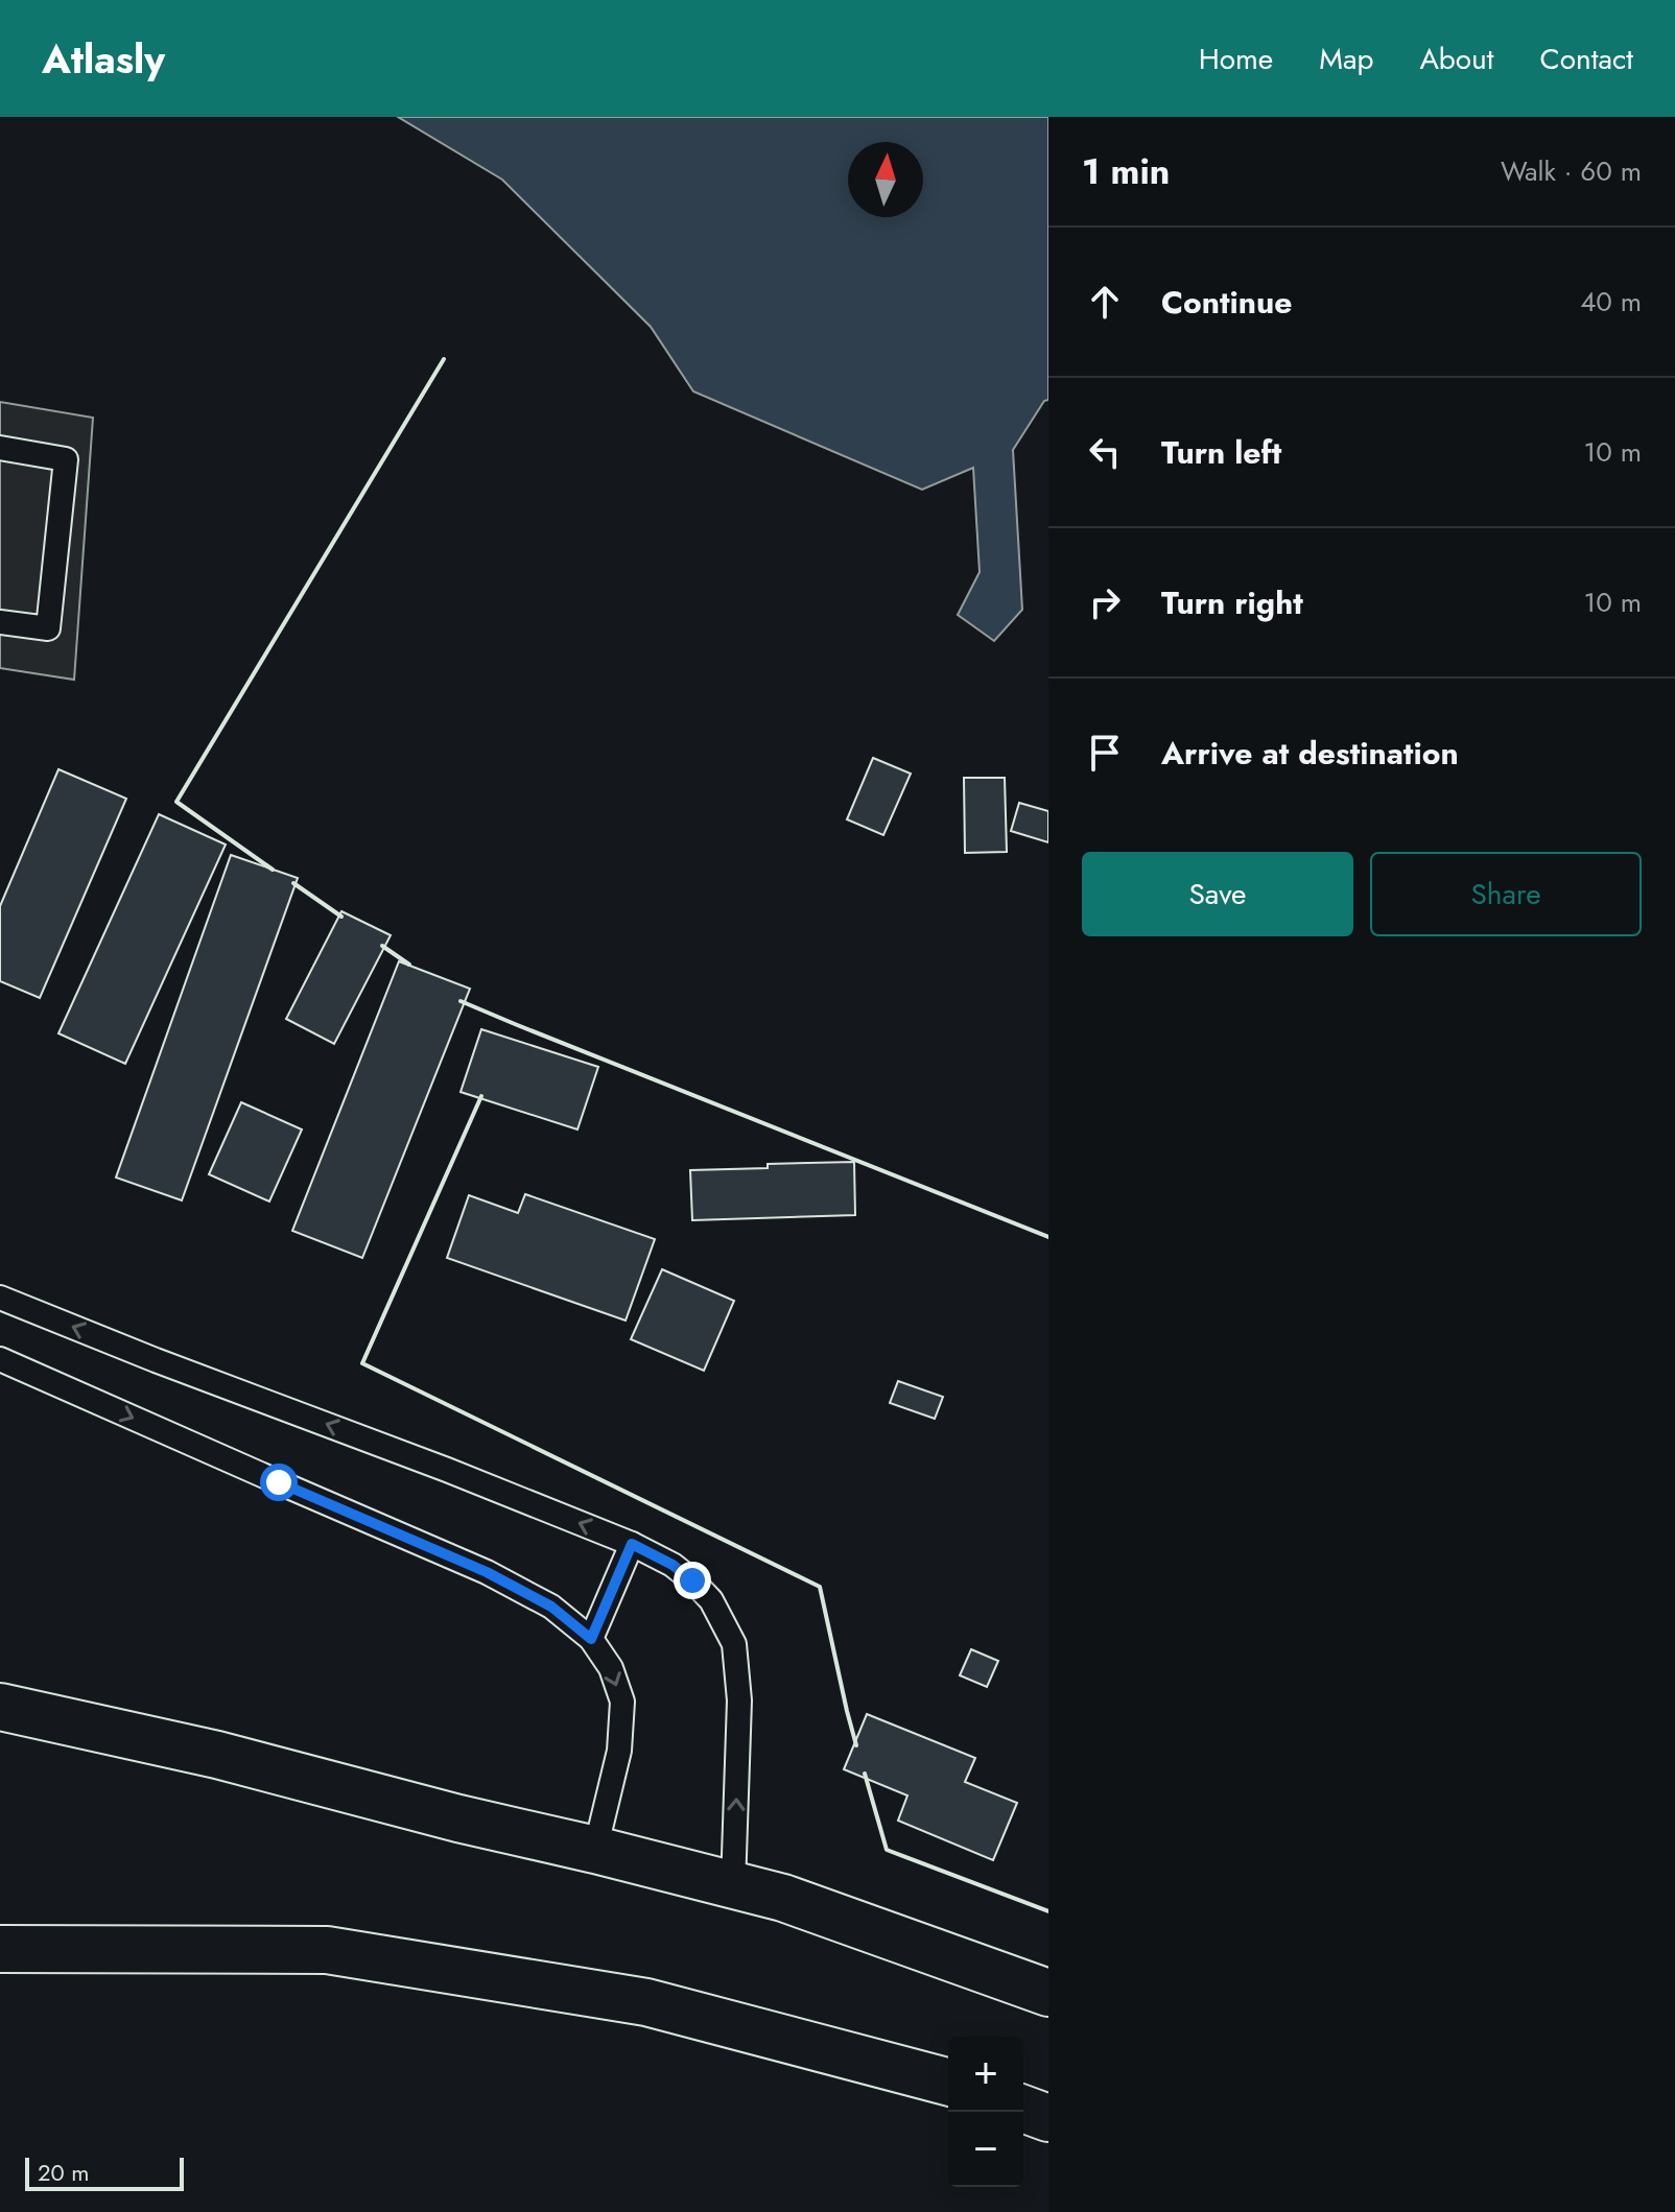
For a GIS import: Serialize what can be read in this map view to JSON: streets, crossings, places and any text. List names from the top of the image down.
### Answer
{
  "scale_bar": "20 m",
  "north": "top",
  "page": {
    "header": "Atlasly",
    "nav": [
      "Home",
      "Map",
      "About",
      "Contact"
    ],
    "heading": ["1 min", "Walk · 60 m"],
    "list": [
      ["Continue", "40 m"],
      ["Turn left", "10 m"],
      ["Turn right", "10 m"],
      "Arrive at destination"
    ],
    "buttons": ["Save", "Share"],
    "map_buttons": ["+", "−"],
    "scale": "20 m"
  }
}
